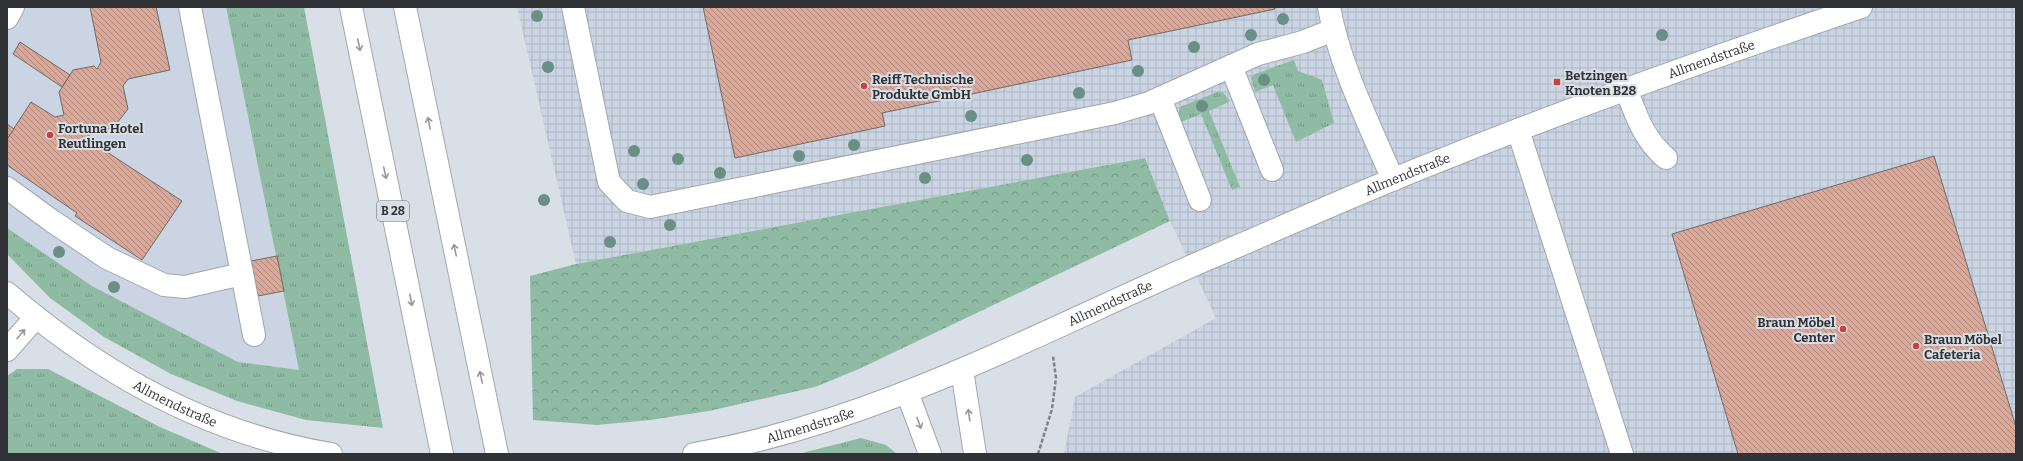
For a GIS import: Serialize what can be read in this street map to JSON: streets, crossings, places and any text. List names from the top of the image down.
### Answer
{
  "streets": {
    "main road": ["Allmendstraße", "B 28"]
  },
  "places": {
    "transit": ["Betzingen Knoten B28"],
    "other": [
      "Reiff Technische Produkte GmbH",
      "Fortuna Hotel Reutlingen",
      "Braun Möbel Center",
      "Braun Möbel Cafeteria"
    ]
  }
}
